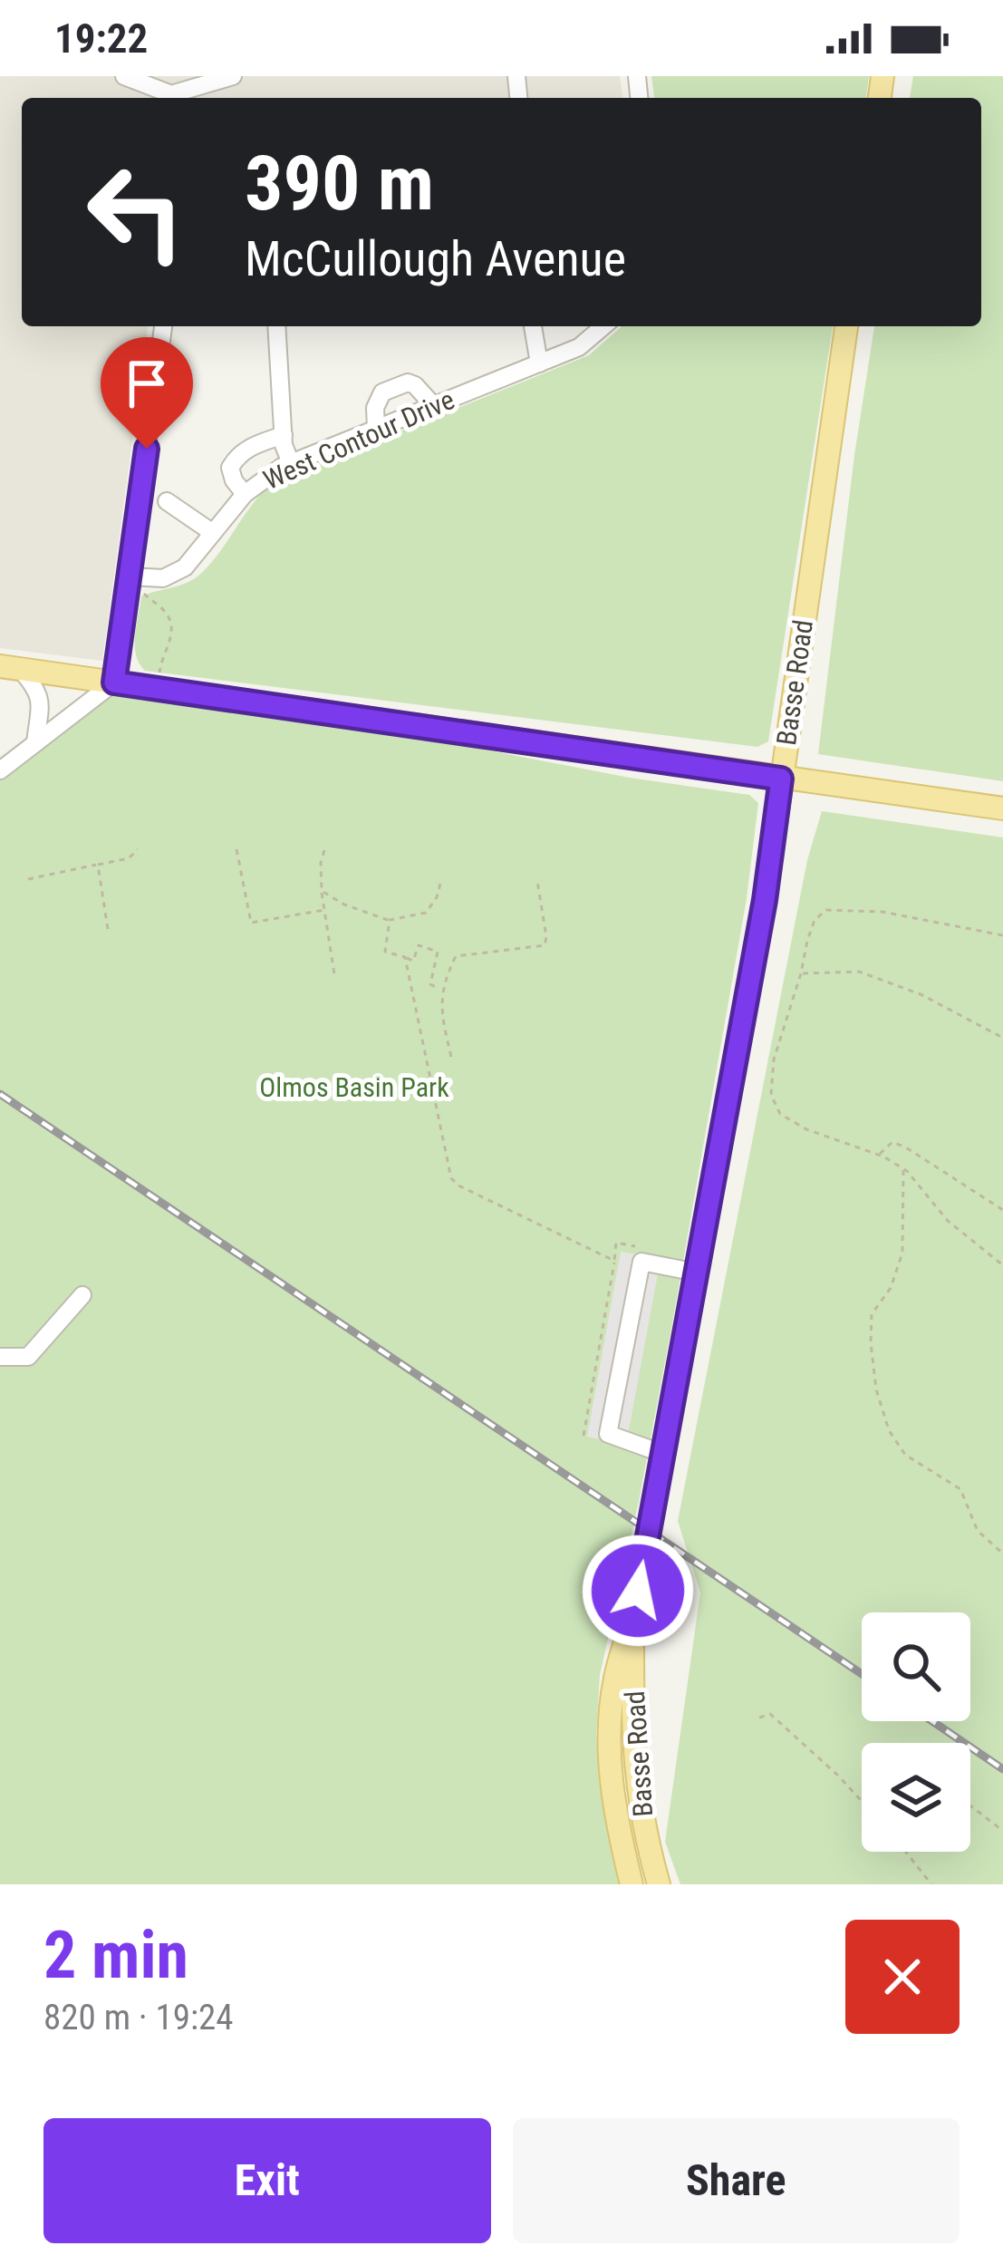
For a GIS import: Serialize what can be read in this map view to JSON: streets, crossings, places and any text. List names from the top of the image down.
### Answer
{
  "streets": {
    "main road": ["Basse Road"],
    "street": ["West Contour Drive"]
  },
  "parks": ["Olmos Basin Park"],
  "page": {
    "status": "19:22",
    "turn": ["390 m", "McCullough Avenue"],
    "heading": ["2 min", "820 m · 19:24"],
    "buttons": ["Exit", "Share"]
  }
}
